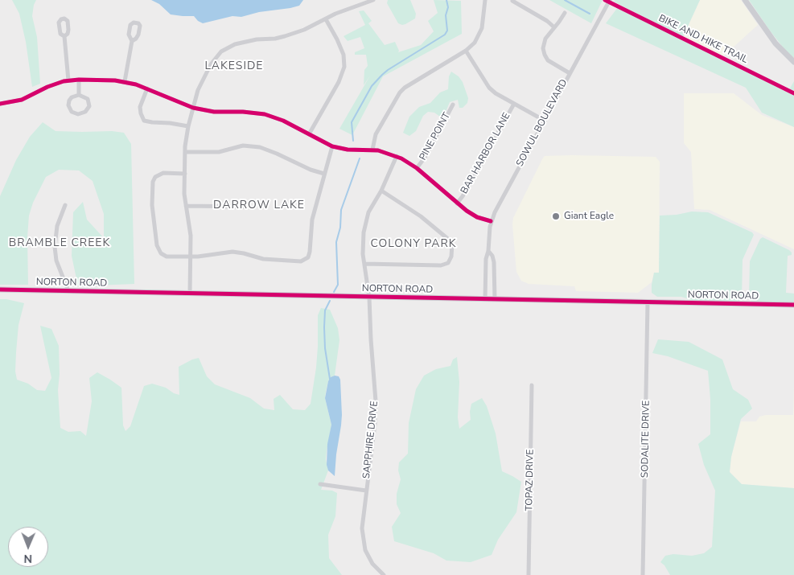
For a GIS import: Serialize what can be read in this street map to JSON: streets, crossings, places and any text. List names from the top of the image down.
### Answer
{
  "streets": {
    "street": [
      "SOWUL BOULEVARD",
      "PINE POINT",
      "BAR HARBOR LANE",
      "NORTON ROAD",
      "SODALITE DRIVE",
      "SAPPHIRE DRIVE",
      "TOPAZ DRIVE"
    ],
    "cycle path": ["BIKE AND HIKE TRAIL"]
  },
  "crossings": [
    ["SOWUL BOULEVARD", "NORTON ROAD"],
    ["NORTON ROAD", "SODALITE DRIVE"],
    ["NORTON ROAD", "SAPPHIRE DRIVE"]
  ],
  "districts": [
    "LAKESIDE",
    "DARROW LAKE",
    "BRAMBLE CREEK",
    "COLONY PARK"
  ],
  "places": ["Giant Eagle"],
  "north": "bottom"
}
